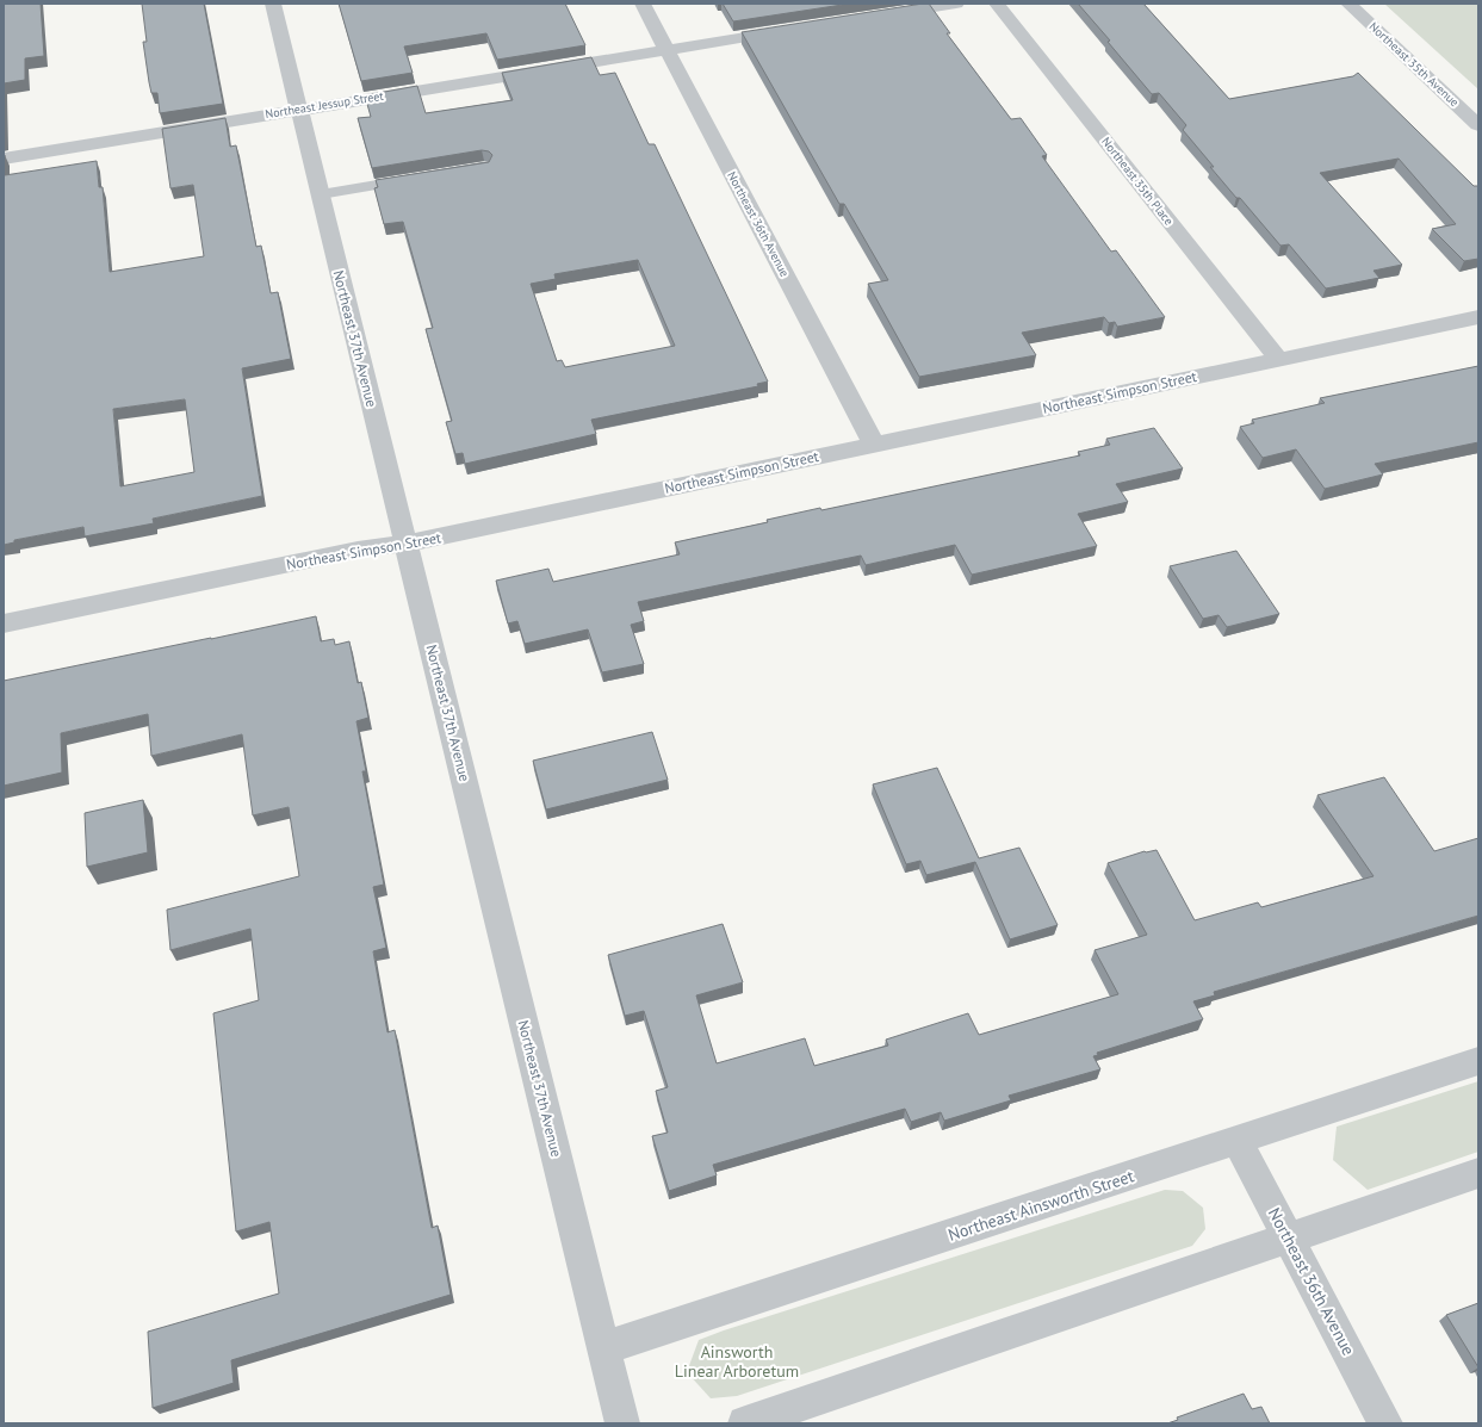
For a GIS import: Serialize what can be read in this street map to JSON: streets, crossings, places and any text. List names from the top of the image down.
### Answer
{
  "streets": {
    "street": [
      "Northeast 35th Avenue",
      "Northeast Jessup Street",
      "Northeast 35th Place",
      "Northeast 36th Avenue",
      "Northeast 37th Avenue",
      "Northeast Simpson Street",
      "Northeast Ainsworth Street"
    ]
  },
  "crossings": [
    ["Northeast Jessup Street", "Northeast 36th Avenue"],
    ["Northeast Jessup Street", "Northeast 37th Avenue"],
    ["Northeast 35th Place", "Northeast Simpson Street"],
    ["Northeast 36th Avenue", "Northeast Simpson Street"],
    ["Northeast 36th Avenue", "Northeast Ainsworth Street"],
    ["Northeast 37th Avenue", "Northeast Simpson Street"],
    ["Northeast 37th Avenue", "Northeast Ainsworth Street"]
  ],
  "parks": ["Ainsworth Linear Arboretum"]
}
